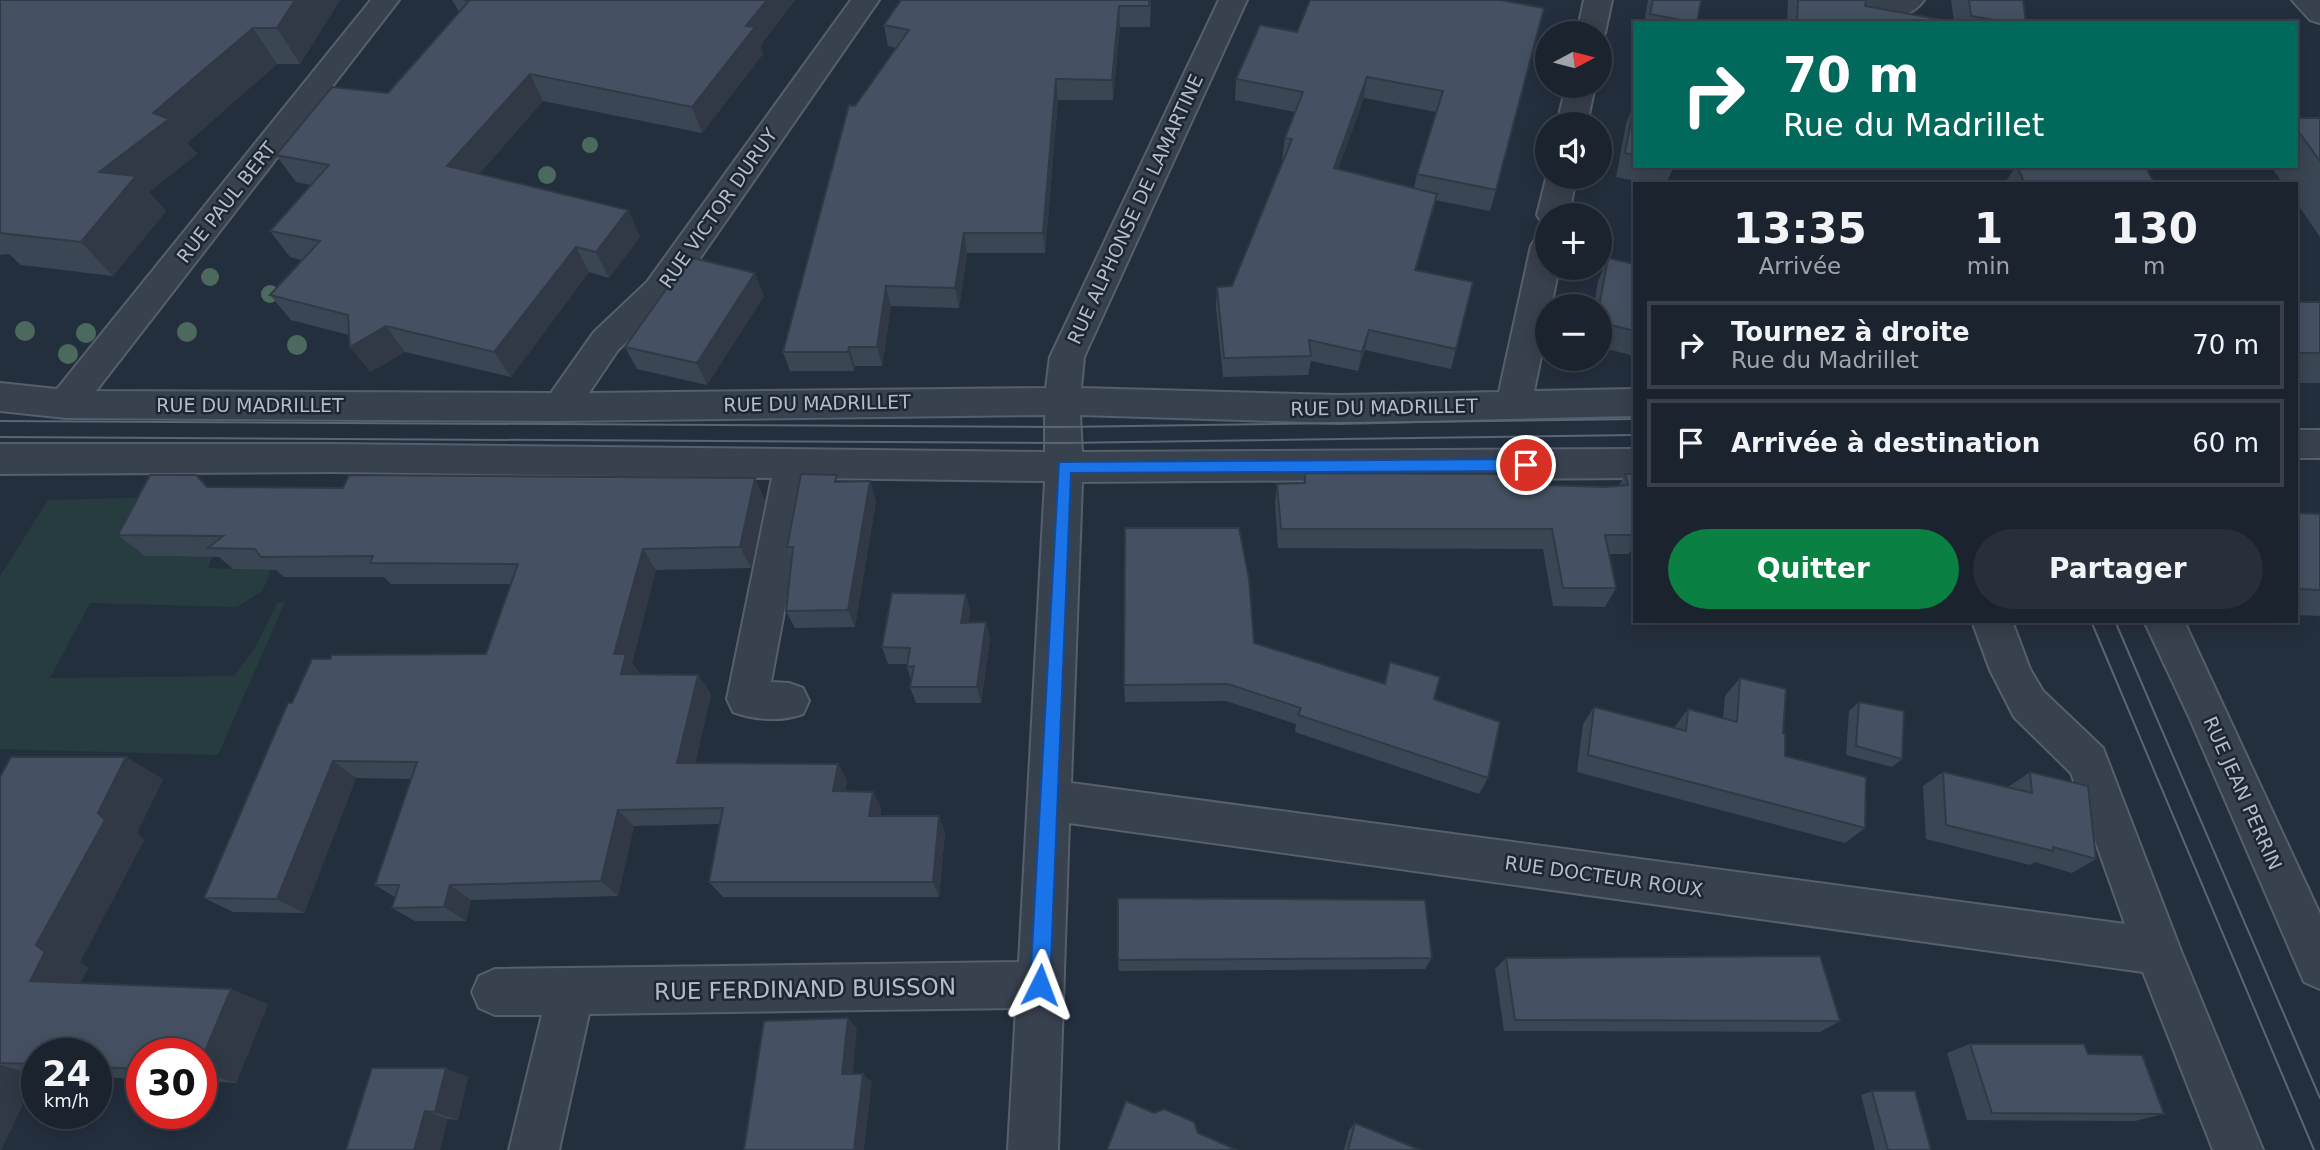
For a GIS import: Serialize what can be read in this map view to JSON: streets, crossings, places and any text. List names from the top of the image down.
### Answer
{
  "streets": {
    "street": [
      "RUE PAUL BERT",
      "RUE VICTOR DURUY",
      "RUE ALPHONSE DE LAMARTINE",
      "RUE DU MADRILLET",
      "RUE JEAN PERRIN",
      "RUE DOCTEUR ROUX",
      "RUE FERDINAND BUISSON"
    ]
  },
  "crossings": [
    ["RUE PAUL BERT", "RUE DU MADRILLET"],
    ["RUE VICTOR DURUY", "RUE DU MADRILLET"],
    ["RUE ALPHONSE DE LAMARTINE", "RUE DU MADRILLET"],
    ["RUE ALPHONSE DE LAMARTINE", "RUE DOCTEUR ROUX"],
    ["RUE ALPHONSE DE LAMARTINE", "RUE FERDINAND BUISSON"]
  ],
  "north": "right",
  "page": {
    "map_buttons": ["+", "−"],
    "turn": ["70 m", "Rue du Madrillet"],
    "eta": [
      "13:35",
      "Arrivée",
      "1",
      "min",
      "130",
      "m"
    ],
    "list": [
      {
        "name": "Tournez à droite",
        "note": "Rue du Madrillet",
        "value": "70 m"
      },
      {
        "name": "Arrivée à destination",
        "value": "60 m"
      }
    ],
    "buttons": ["Quitter", "Partager"],
    "speed": "24 km/h",
    "limit": "30"
  }
}
